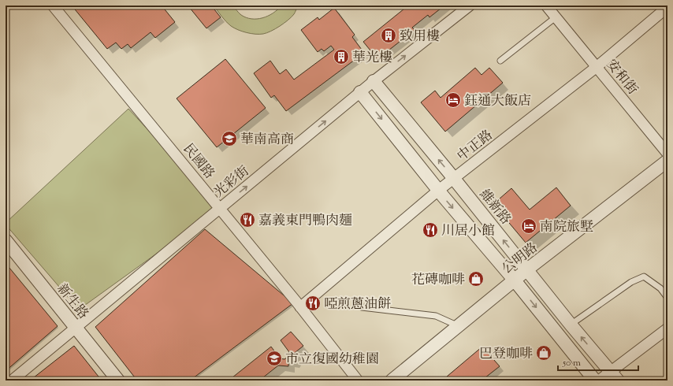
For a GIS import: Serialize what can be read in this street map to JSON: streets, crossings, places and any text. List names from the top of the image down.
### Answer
{
  "streets": {
    "street": [
      "安和街",
      "中正路",
      "民國路",
      "光彩街",
      "維新路",
      "公明路",
      "新生路"
    ]
  },
  "crossings": [
    ["安和街", "中正路"],
    ["中正路", "民國路"],
    ["中正路", "維新路"],
    ["民國路", "光彩街"],
    ["光彩街", "維新路"],
    ["光彩街", "新生路"],
    ["維新路", "公明路"]
  ],
  "one_way": ["光彩街"],
  "places": {
    "building": ["致用樓", "華光樓"],
    "hotel": ["鈺通大飯店", "南院旅墅"],
    "school or university": ["華南高商", "市立復國幼稚園"],
    "restaurant": ["嘉義東門鴨肉麵", "川居小館", "啞煎蔥油餅"],
    "shop": ["花磚咖啡", "巴登咖啡"]
  },
  "scale_bar": "50 m"
}
